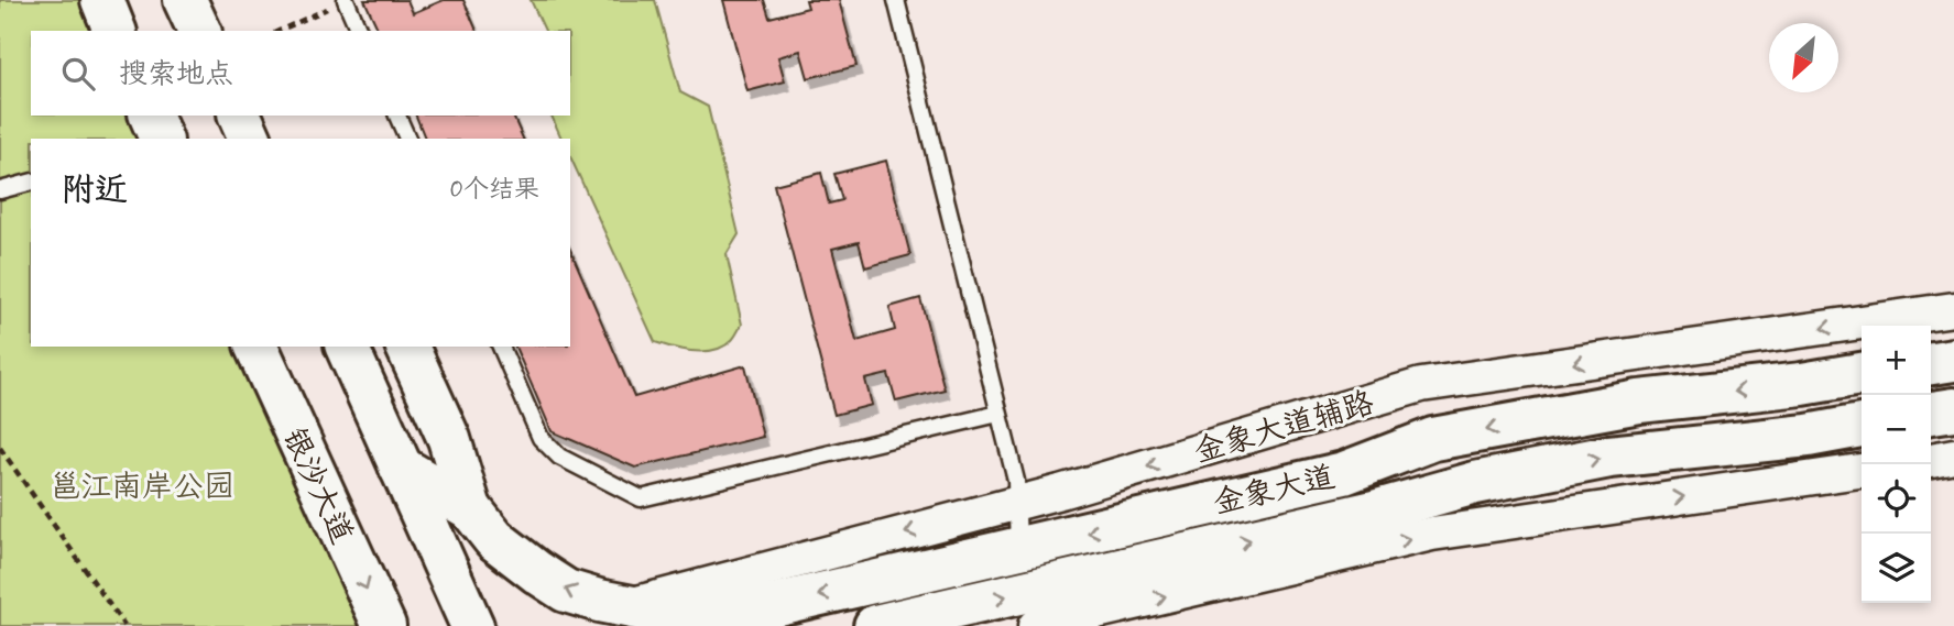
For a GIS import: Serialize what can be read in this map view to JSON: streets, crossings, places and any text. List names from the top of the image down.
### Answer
{
  "streets": {
    "street": ["金象大道辅路", "银沙大道", "金象大道"]
  },
  "parks": ["邕江南岸公园"],
  "north": "bottom left",
  "page": {
    "search": "搜索地点",
    "heading": ["附近", "0个结果"],
    "map_buttons": ["+", "−"]
  }
}
